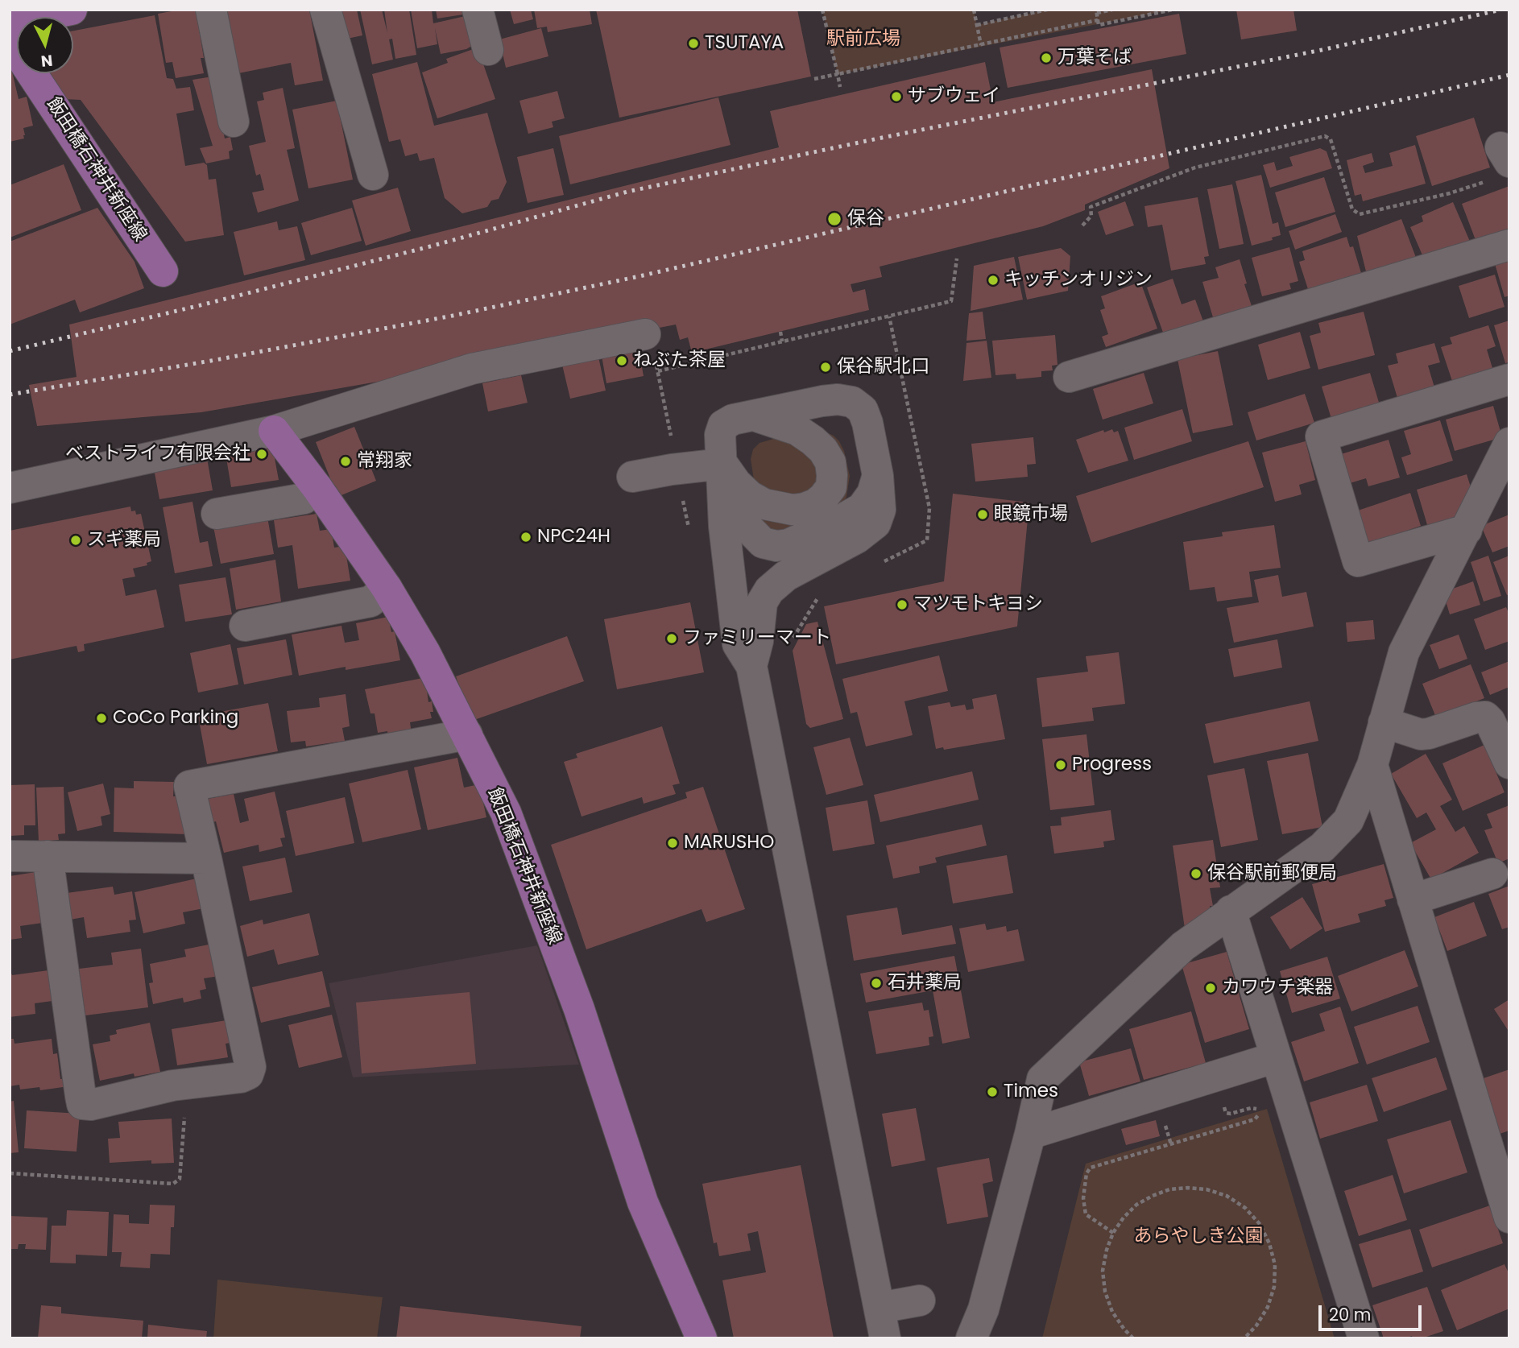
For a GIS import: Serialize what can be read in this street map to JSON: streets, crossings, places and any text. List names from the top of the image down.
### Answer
{
  "streets": {
    "main road": ["飯田橋石神井新座線"]
  },
  "parks": ["駅前広場", "あらやしき公園"],
  "places": [
    "TSUTAYA",
    "万葉そば",
    "サブウェイ",
    "保谷",
    "キッチンオリジン",
    "ねぶた茶屋",
    "保谷駅北口",
    "ベストライフ有限会社",
    "常翔家",
    "眼鏡市場",
    "NPC24H",
    "スギ薬局",
    "マツモトキヨシ",
    "ファミリーマート",
    "CoCo Parking",
    "Progress",
    "MARUSHO",
    "保谷駅前郵便局",
    "石井薬局",
    "カワウチ楽器",
    "Times"
  ],
  "scale_bar": "20 m",
  "north": "bottom"
}
